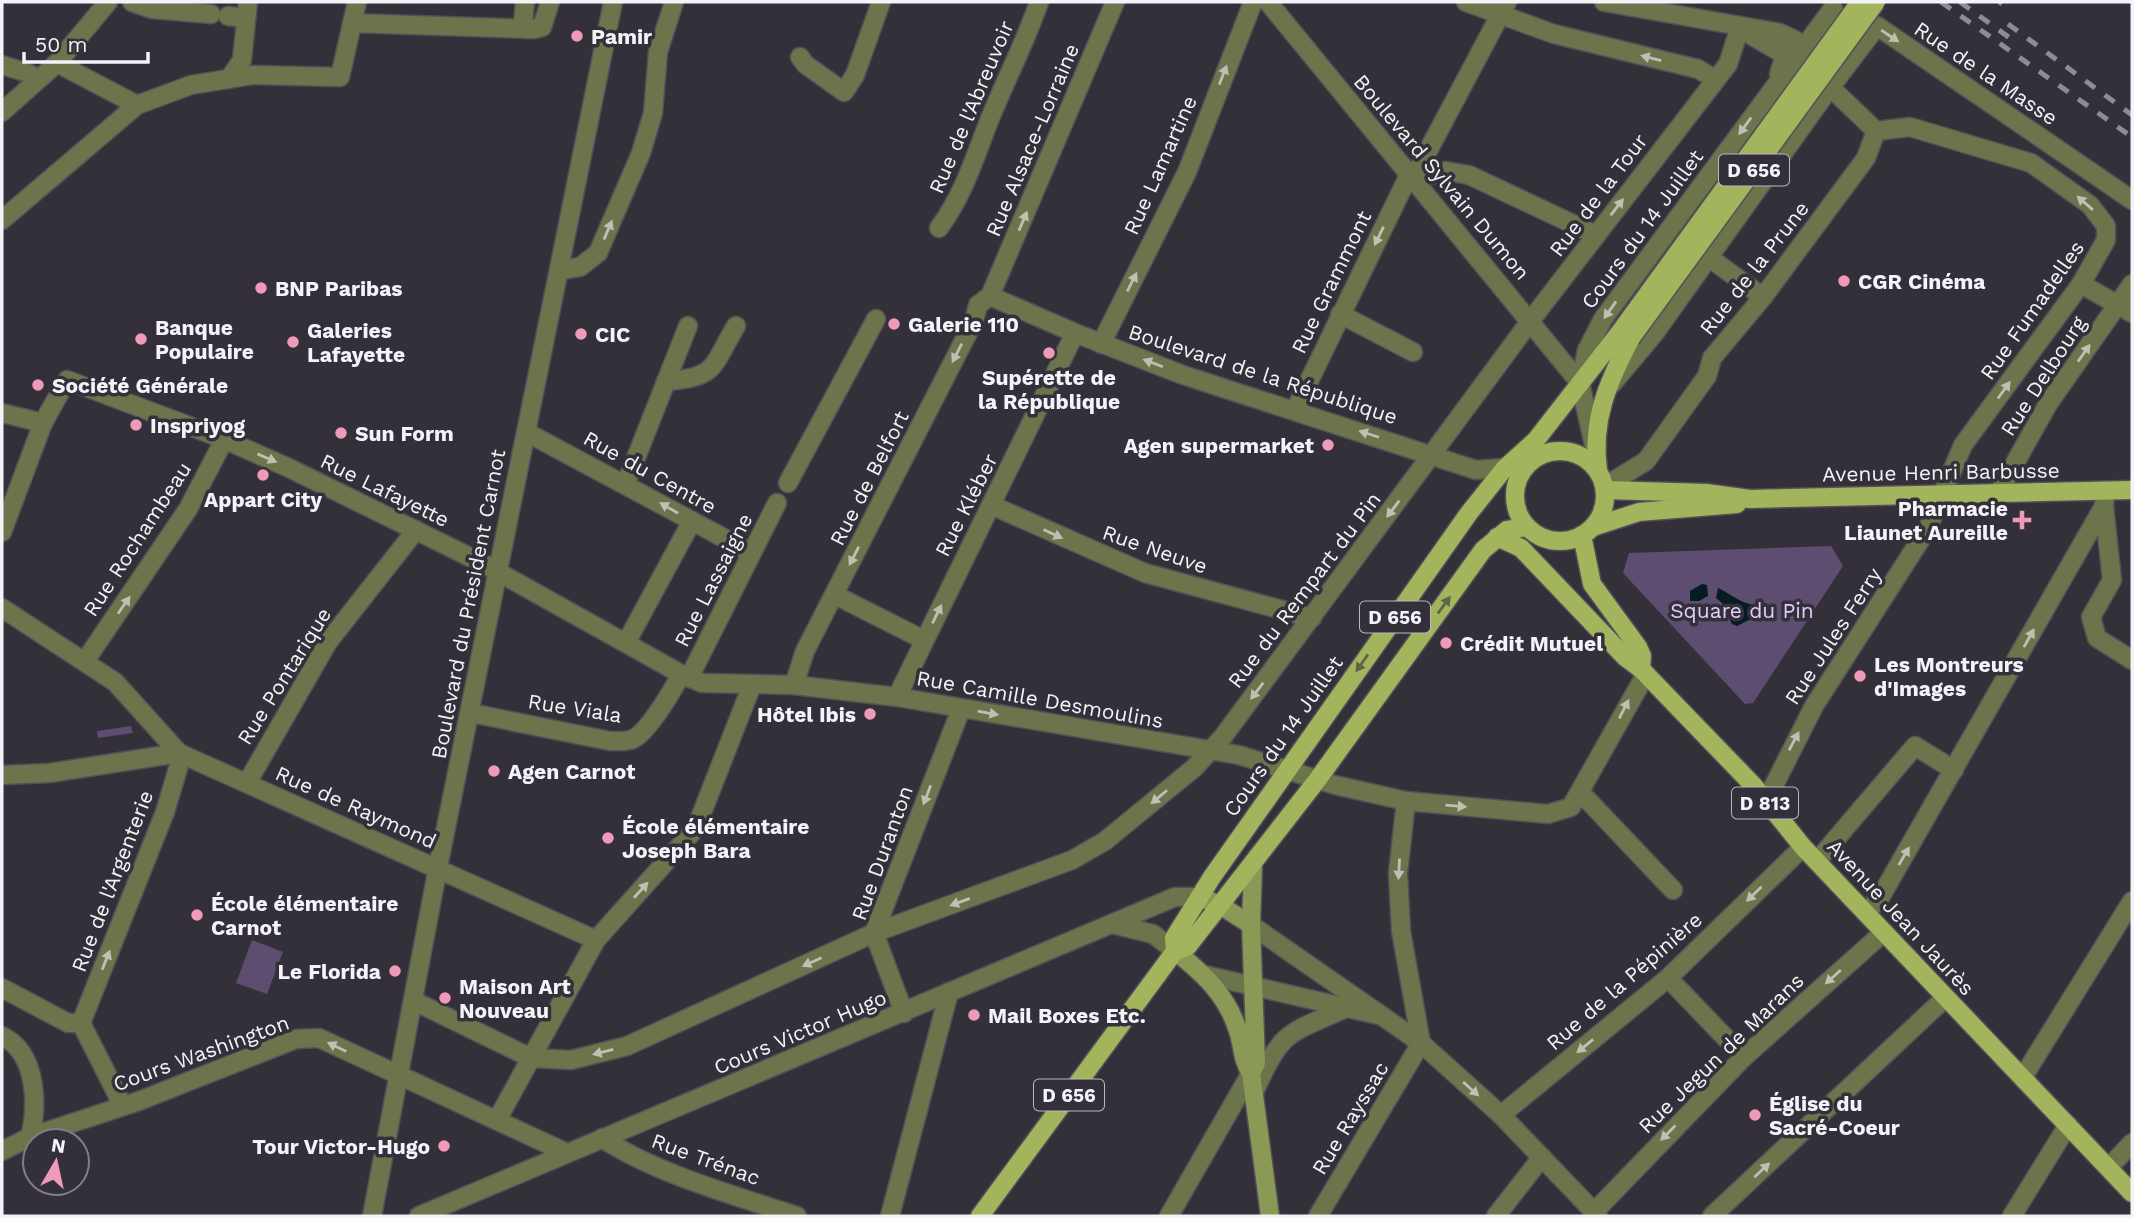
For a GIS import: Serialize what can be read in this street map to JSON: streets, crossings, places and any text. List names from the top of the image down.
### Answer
{
  "streets": {
    "main road": [
      "D 656",
      "Cours du 14 Juillet",
      "Avenue Henri Barbusse",
      "D 813",
      "Avenue Jean Jaurès"
    ],
    "street": [
      "Rue de la Masse",
      "Rue de l'Abreuvoir",
      "Rue Alsace-Lorraine",
      "Rue Lamartine",
      "Boulevard Sylvain Dumon",
      "Rue de la Tour",
      "Rue de la Prune",
      "Rue Grammont",
      "Rue Fumadelles",
      "Boulevard de la République",
      "Rue Delbourg",
      "Rue du Centre",
      "Rue de Belfort",
      "Rue Lafayette",
      "Rue Kléber",
      "Rue Rochambeau",
      "Rue Neuve",
      "Rue Lassaigne",
      "Rue du Rempart du Pin",
      "Boulevard du Président Carnot",
      "Rue Jules Ferry",
      "Rue Pontarique",
      "Rue Camille Desmoulins",
      "Rue Viala",
      "Rue de Raymond",
      "Rue Duranton",
      "Rue de l'Argenterie",
      "Rue de la Pépinière",
      "Cours Victor Hugo",
      "Cours Washington",
      "Rue Jegun de Marans",
      "Rue Rayssac",
      "Rue Trénac"
    ]
  },
  "crossings": [
    ["Rue Alsace-Lorraine", "Boulevard de la République"],
    ["Rue Alsace-Lorraine", "Rue de Belfort"],
    ["Rue Lamartine", "Boulevard de la République"],
    ["D 656", "Boulevard Sylvain Dumon"],
    ["D 656", "Cours du 14 Juillet"],
    ["D 656", "Rue de la Prune"],
    ["D 656", "Boulevard de la République"],
    ["D 656", "Avenue Henri Barbusse"],
    ["D 656", "Rue Camille Desmoulins"],
    ["D 656", "D 813"],
    ["D 656", "Cours Victor Hugo"],
    ["Boulevard Sylvain Dumon", "Rue de la Tour"],
    ["Boulevard Sylvain Dumon", "Cours du 14 Juillet"],
    ["Boulevard Sylvain Dumon", "Rue Grammont"],
    ["Rue de la Tour", "Boulevard de la République"],
    ["Rue de la Tour", "Rue du Rempart du Pin"],
    ["Cours du 14 Juillet", "Rue de la Prune"],
    ["Cours du 14 Juillet", "Boulevard de la République"],
    ["Cours du 14 Juillet", "Avenue Henri Barbusse"],
    ["Cours du 14 Juillet", "Rue Camille Desmoulins"],
    ["Cours du 14 Juillet", "D 813"],
    ["Cours du 14 Juillet", "Cours Victor Hugo"],
    ["Rue de la Prune", "Rue Fumadelles"],
    ["Rue de la Prune", "Boulevard de la République"],
    ["Rue de la Prune", "Avenue Henri Barbusse"],
    ["Rue de la Prune", "D 813"],
    ["Rue Grammont", "Boulevard de la République"],
    ["Rue Fumadelles", "Avenue Henri Barbusse"],
    ["Rue Fumadelles", "Rue Jules Ferry"],
    ["Boulevard de la République", "Avenue Henri Barbusse"],
    ["Boulevard de la République", "Rue de Belfort"],
    ["Boulevard de la République", "Rue Kléber"],
    ["Boulevard de la République", "Rue du Rempart du Pin"],
    ["Boulevard de la République", "D 813"],
    ["Rue Delbourg", "Avenue Henri Barbusse"],
    ["Rue du Centre", "Rue Lassaigne"],
    ["Rue du Centre", "Boulevard du Président Carnot"],
    ["Avenue Henri Barbusse", "Rue Jules Ferry"],
    ["Avenue Henri Barbusse", "D 813"],
    ["Rue de Belfort", "Rue Camille Desmoulins"],
    ["Rue Lafayette", "Rue Rochambeau"],
    ["Rue Lafayette", "Rue Lassaigne"],
    ["Rue Lafayette", "Boulevard du Président Carnot"],
    ["Rue Lafayette", "Rue Pontarique"],
    ["Rue Lafayette", "Rue Camille Desmoulins"],
    ["Rue Lafayette", "Rue Viala"],
    ["Rue Kléber", "Rue Neuve"],
    ["Rue Kléber", "Rue Camille Desmoulins"],
    ["Rue Neuve", "Rue du Rempart du Pin"],
    ["Rue Lassaigne", "Rue Viala"],
    ["Rue du Rempart du Pin", "Rue Camille Desmoulins"],
    ["Rue du Rempart du Pin", "Rue Duranton"],
    ["Boulevard du Président Carnot", "Rue Viala"],
    ["Boulevard du Président Carnot", "Rue de Raymond"],
    ["Boulevard du Président Carnot", "Cours Washington"],
    ["Rue Jules Ferry", "Avenue Jean Jaurès"],
    ["Rue Pontarique", "Rue de Raymond"],
    ["Rue Camille Desmoulins", "Rue Duranton"],
    ["D 813", "Avenue Jean Jaurès"],
    ["Rue de Raymond", "Rue de l'Argenterie"],
    ["Rue Duranton", "Cours Victor Hugo"],
    ["Avenue Jean Jaurès", "Rue de la Pépinière"],
    ["Avenue Jean Jaurès", "Rue Jegun de Marans"],
    ["Cours Victor Hugo", "Cours Washington"],
    ["Cours Victor Hugo", "Rue Trénac"]
  ],
  "one_way": [
    "Rue de la Masse",
    "Rue Alsace-Lorraine",
    "Rue Lamartine",
    "Boulevard de la République",
    "Rue Delbourg",
    "Rue Kléber",
    "Rue Rochambeau",
    "Rue Neuve",
    "Rue du Rempart du Pin",
    "Rue Camille Desmoulins",
    "Rue Duranton",
    "Rue de l'Argenterie",
    "Rue de la Pépinière",
    "Cours Washington"
  ],
  "parks": ["Square du Pin"],
  "places": {
    "other": [
      "Pamir",
      "CGR Cinéma",
      "BNP Paribas",
      "Galerie 110",
      "CIC",
      "Banque Populaire",
      "Galeries Lafayette",
      "Supérette de la République",
      "Société Générale",
      "Inspriyog",
      "Sun Form",
      "Agen supermarket",
      "Appart City",
      "Crédit Mutuel",
      "Les Montreurs d'Images",
      "Hôtel Ibis",
      "Agen Carnot",
      "École élémentaire Joseph Bara",
      "École élémentaire Carnot",
      "Le Florida",
      "Maison Art Nouveau",
      "Mail Boxes Etc.",
      "Église du Sacré-Coeur",
      "Tour Victor-Hugo"
    ],
    "health": ["Pharmacie Liaunet Aureille"]
  },
  "scale_bar": "50 m",
  "north": "top"
}
